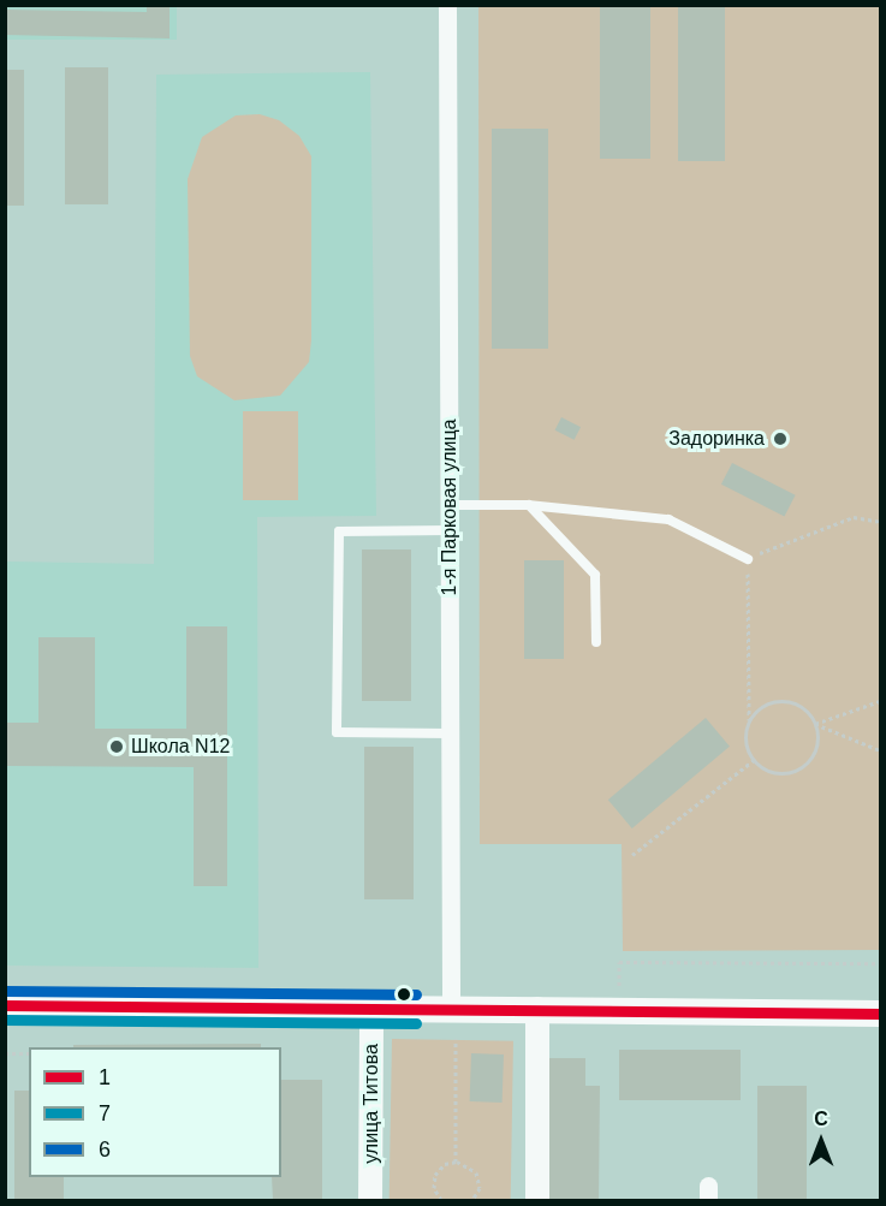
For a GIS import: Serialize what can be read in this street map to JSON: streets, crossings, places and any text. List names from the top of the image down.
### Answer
{
  "streets": {
    "street": ["1-я Парковая улица", "улица Титова"]
  },
  "places": ["Задоринка", "Школа N12"],
  "lines": ["transit line 6", "transit line 1", "transit line 7"],
  "legend": ["1", "7", "6"],
  "north": "top"
}
